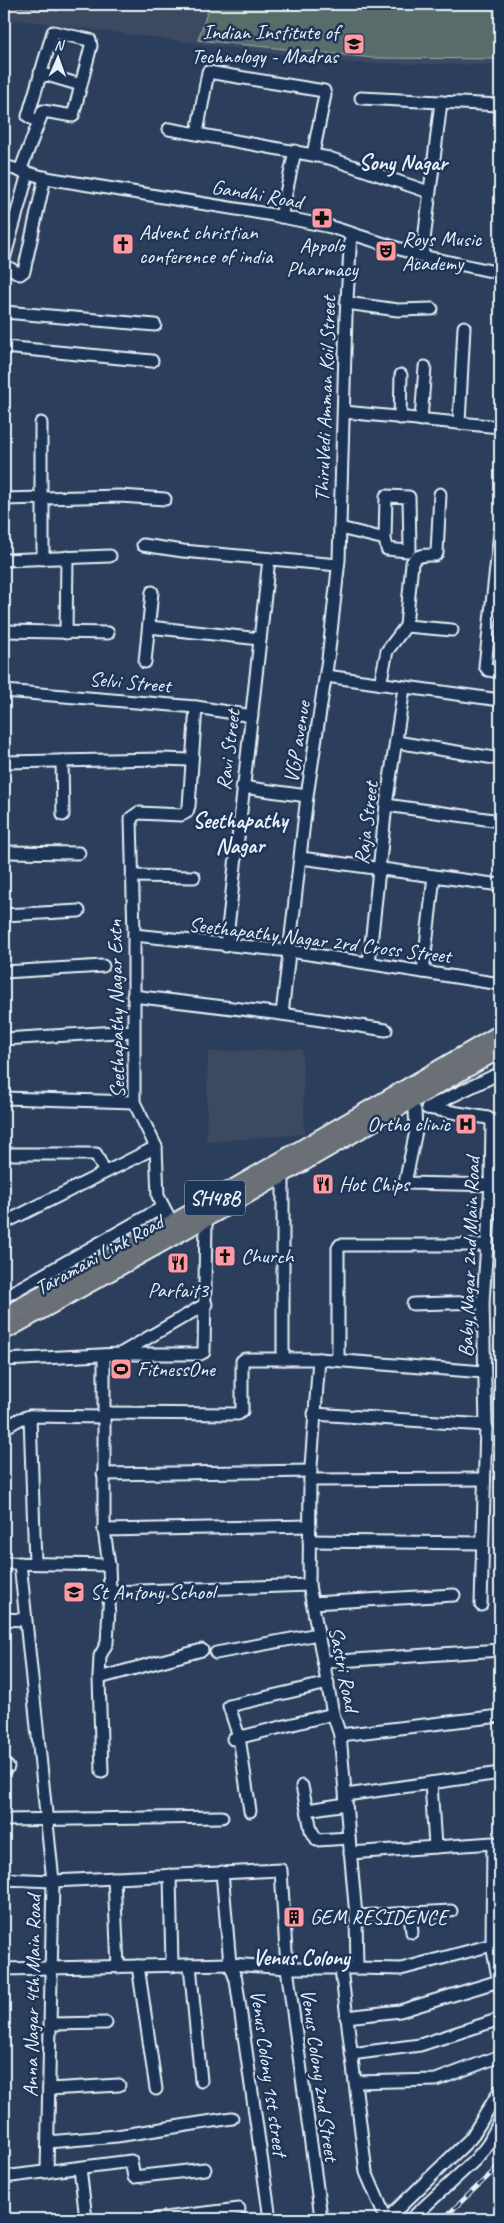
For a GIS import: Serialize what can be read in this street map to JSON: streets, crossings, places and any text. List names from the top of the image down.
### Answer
{
  "streets": {
    "main road": ["SH48B", "Taramani Link Road"],
    "street": [
      "Gandhi Road",
      "ThiruVedi Amman Koil Street",
      "Selvi Street",
      "VGP avenue",
      "Ravi Street",
      "Raja Street",
      "Seethapathy Nagar 2rd Cross Street",
      "Seethapathy Nagar Extn",
      "Baby Nagar 2nd Main Road",
      "Sastri Road",
      "Anna Nagar 4th Main Road",
      "Venus Colony 1st street",
      "Venus Colony 2nd Street"
    ]
  },
  "crossings": [
    ["Gandhi Road", "ThiruVedi Amman Koil Street"],
    ["ThiruVedi Amman Koil Street", "VGP avenue"],
    ["Selvi Street", "Ravi Street"],
    ["VGP avenue", "Seethapathy Nagar 2rd Cross Street"],
    ["Ravi Street", "Seethapathy Nagar 2rd Cross Street"],
    ["Raja Street", "Seethapathy Nagar 2rd Cross Street"],
    ["Seethapathy Nagar 2rd Cross Street", "Seethapathy Nagar Extn"],
    ["Seethapathy Nagar Extn", "Taramani Link Road"],
    ["Anna Nagar 4th Main Road", "Venus Colony 2nd Street"],
    ["Venus Colony 1st street", "Venus Colony 2nd Street"]
  ],
  "districts": ["Sony Nagar", "Seethapathy Nagar", "Venus Colony"],
  "places": {
    "school or university": ["Indian Institute of Technology - Madras", "St Antony School"],
    "pharmacy": ["Appolo Pharmacy"],
    "church": ["Advent christian conference of india", "Church"],
    "theatre": ["Roys Music Academy"],
    "hospital": ["Ortho clinic"],
    "restaurant": ["Hot Chips", "Parfait3"],
    "sports": ["FitnessOne"],
    "building": ["GEM RESIDENCE"]
  },
  "north": "top"
}
